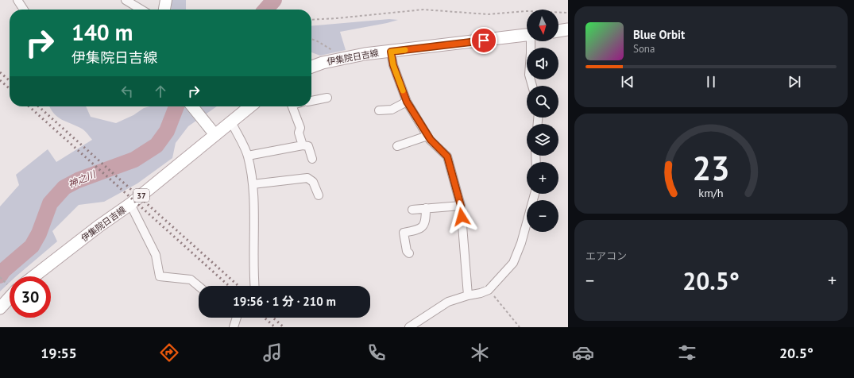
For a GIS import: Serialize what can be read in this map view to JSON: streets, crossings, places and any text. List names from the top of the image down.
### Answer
{
  "streets": {
    "main road": ["伊集院日吉線", "37"]
  },
  "water": ["神之川"],
  "north": "bottom",
  "page": {
    "map_buttons": ["+", "−"],
    "turn": ["140 m", "伊集院日吉線"],
    "song": ["Blue Orbit", "Sona"],
    "tile": "エアコン",
    "heat": ["−", "20.5°", "+"],
    "limit": "30",
    "trip": "19:56 · 1 分 · 210 m",
    "tabs": ["19:55", "20.5°"],
    "gauge": ["23", "km/h"]
  }
}
